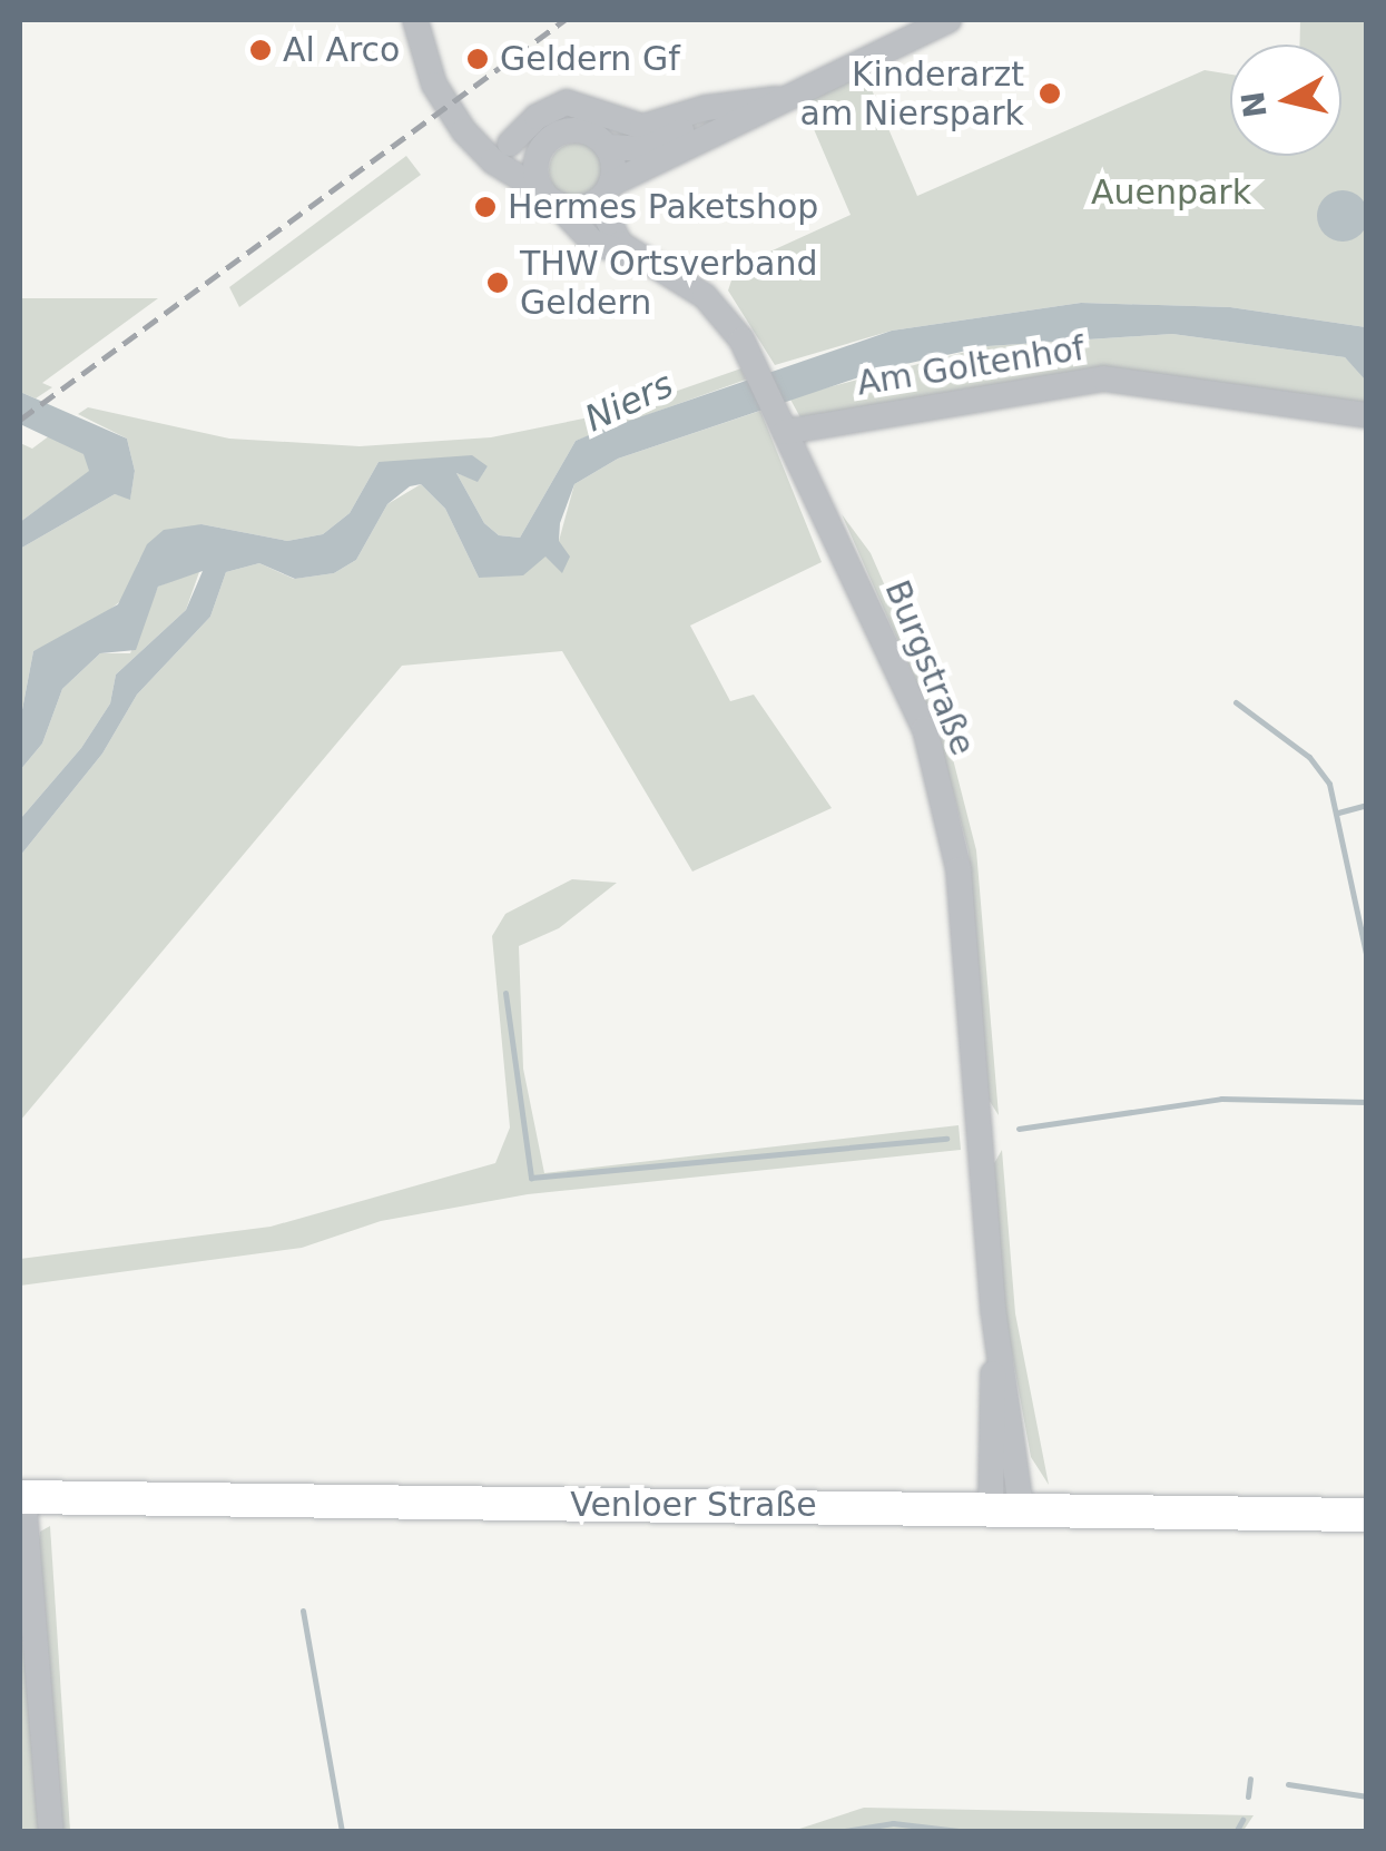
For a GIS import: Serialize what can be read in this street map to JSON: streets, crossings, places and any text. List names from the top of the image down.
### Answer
{
  "streets": {
    "main road": ["Venloer Straße"],
    "street": ["Am Goltenhof", "Burgstraße"]
  },
  "crossings": [
    ["Am Goltenhof", "Burgstraße"],
    ["Burgstraße", "Venloer Straße"]
  ],
  "water": ["Niers"],
  "parks": ["Auenpark"],
  "places": [
    "Al Arco",
    "Geldern Gf",
    "Kinderarzt am Nierspark",
    "Hermes Paketshop",
    "THW Ortsverband Geldern"
  ],
  "north": "left"
}
